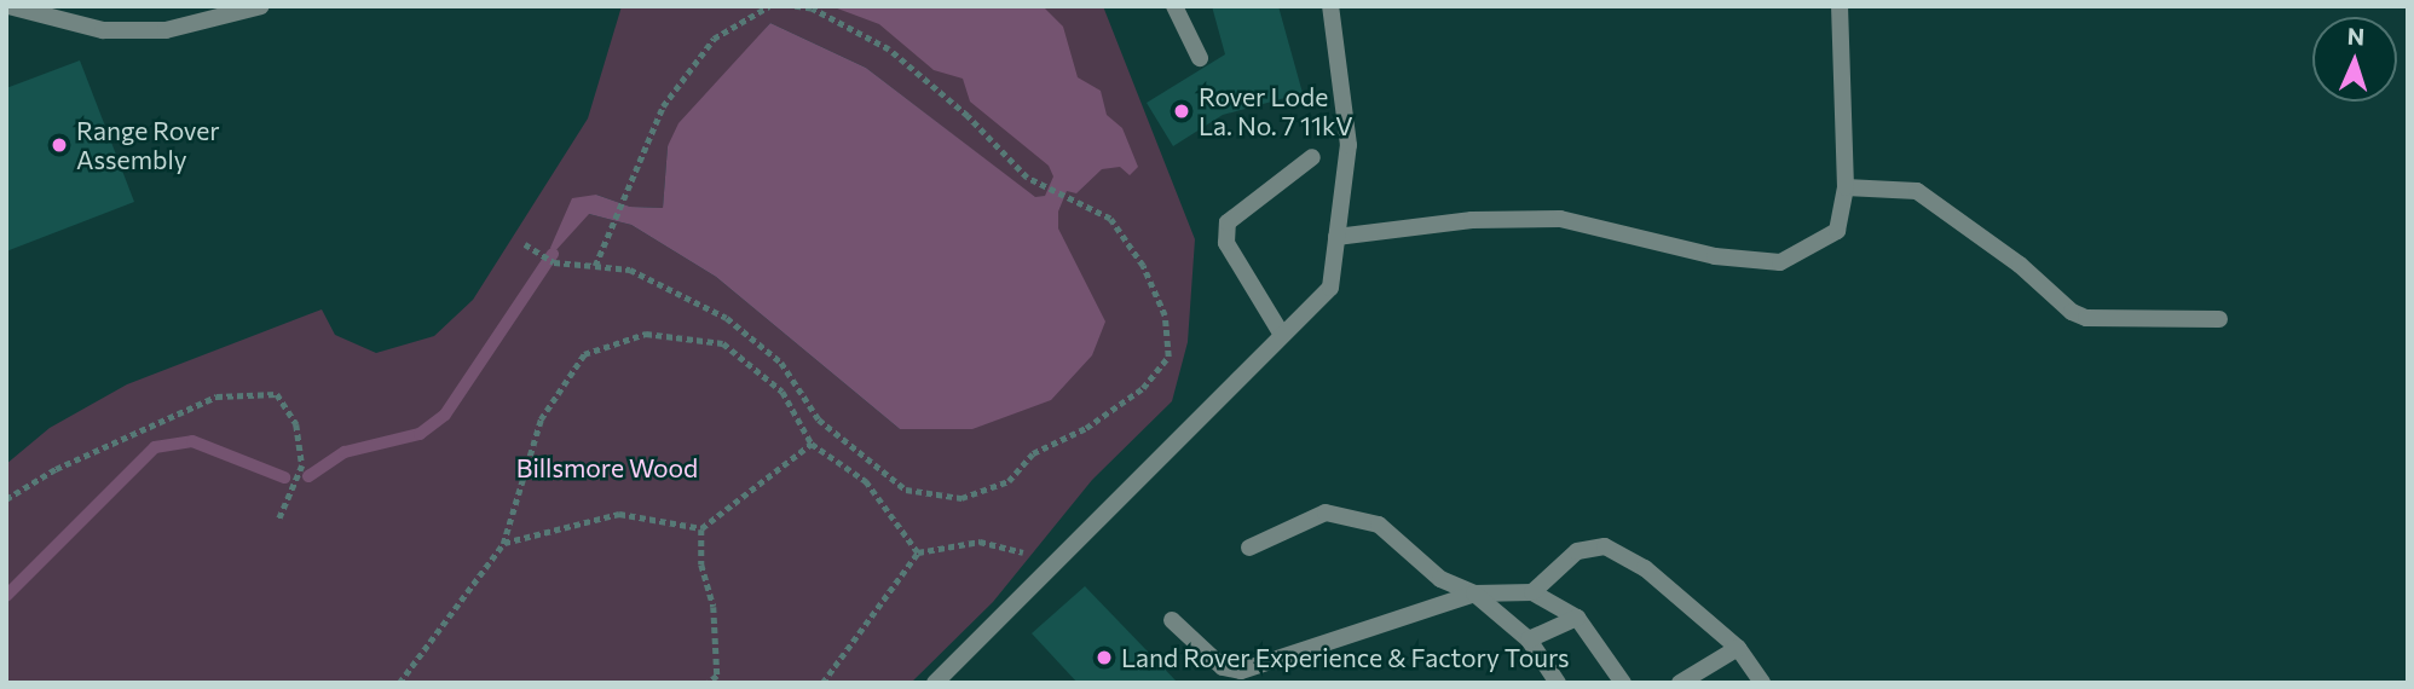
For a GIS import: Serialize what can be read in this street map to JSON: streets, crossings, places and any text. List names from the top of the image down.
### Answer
{
  "parks": ["Billsmore Wood"],
  "places": ["Rover Lode La. No. 7 11kV", "Range Rover Assembly", "Land Rover Experience & Factory Tours"],
  "north": "top"
}
